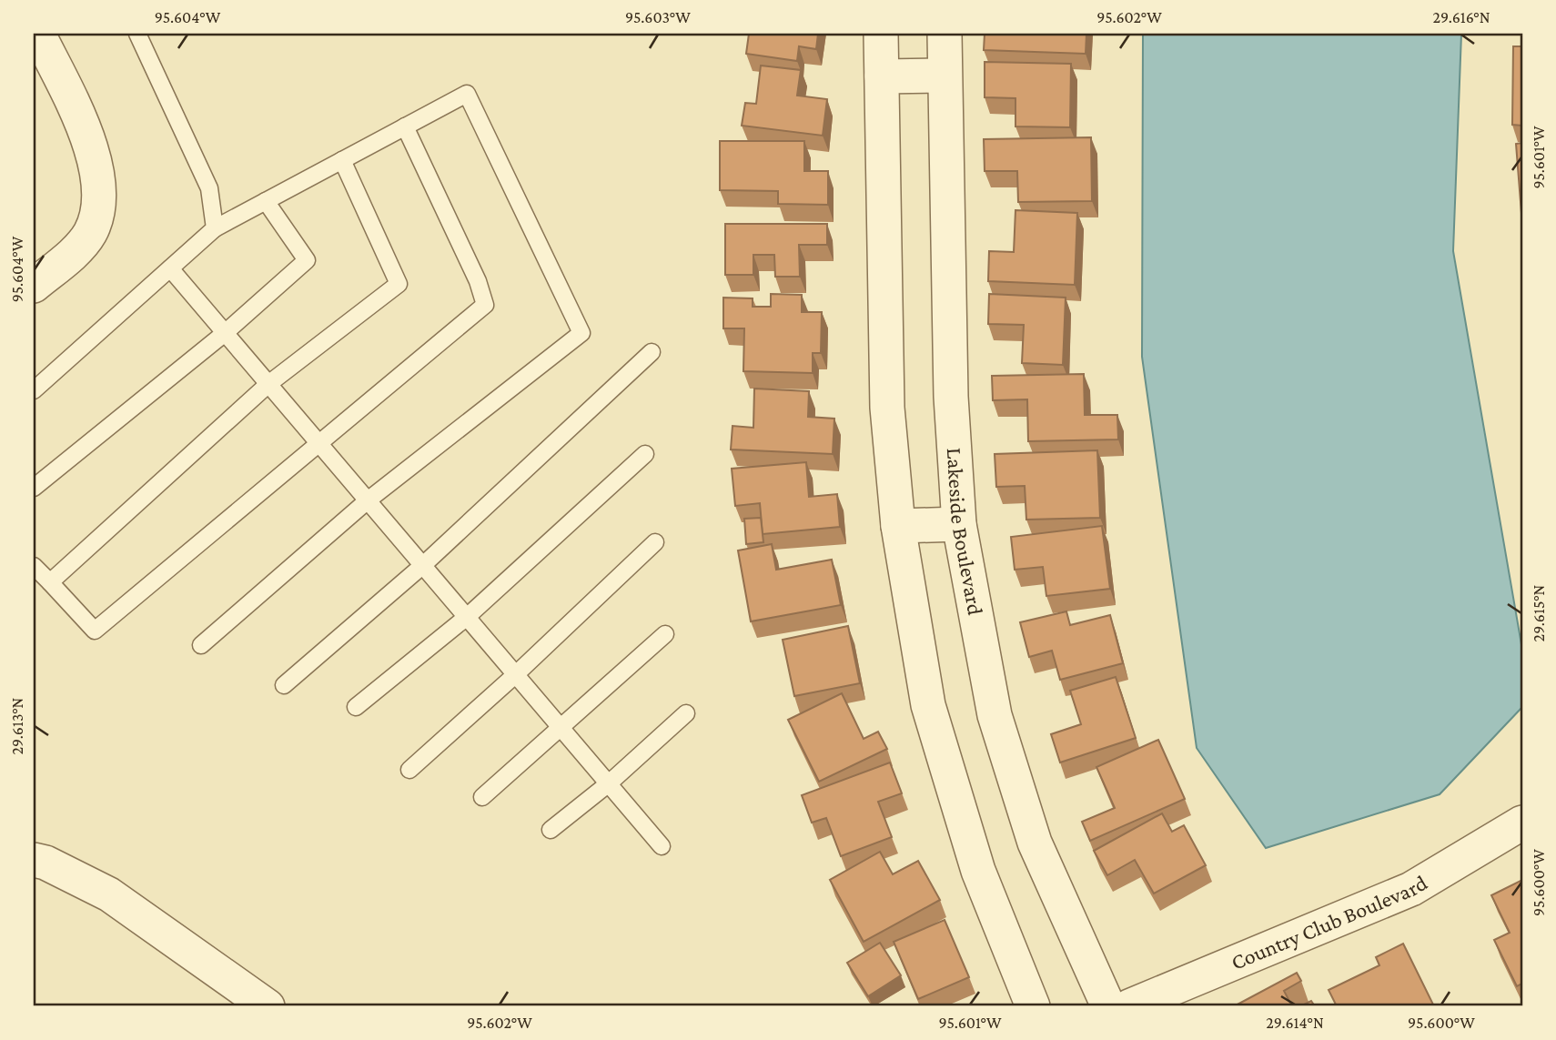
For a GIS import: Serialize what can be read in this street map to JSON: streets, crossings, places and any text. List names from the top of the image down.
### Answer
{
  "streets": {
    "street": ["Lakeside Boulevard", "Country Club Boulevard"]
  },
  "coordinates": [
    "95.604°W",
    "95.603°W",
    "95.602°W",
    "29.616°N",
    "95.601°W",
    "29.615°N",
    "29.613°N",
    "95.600°W",
    "29.614°N"
  ]
}
